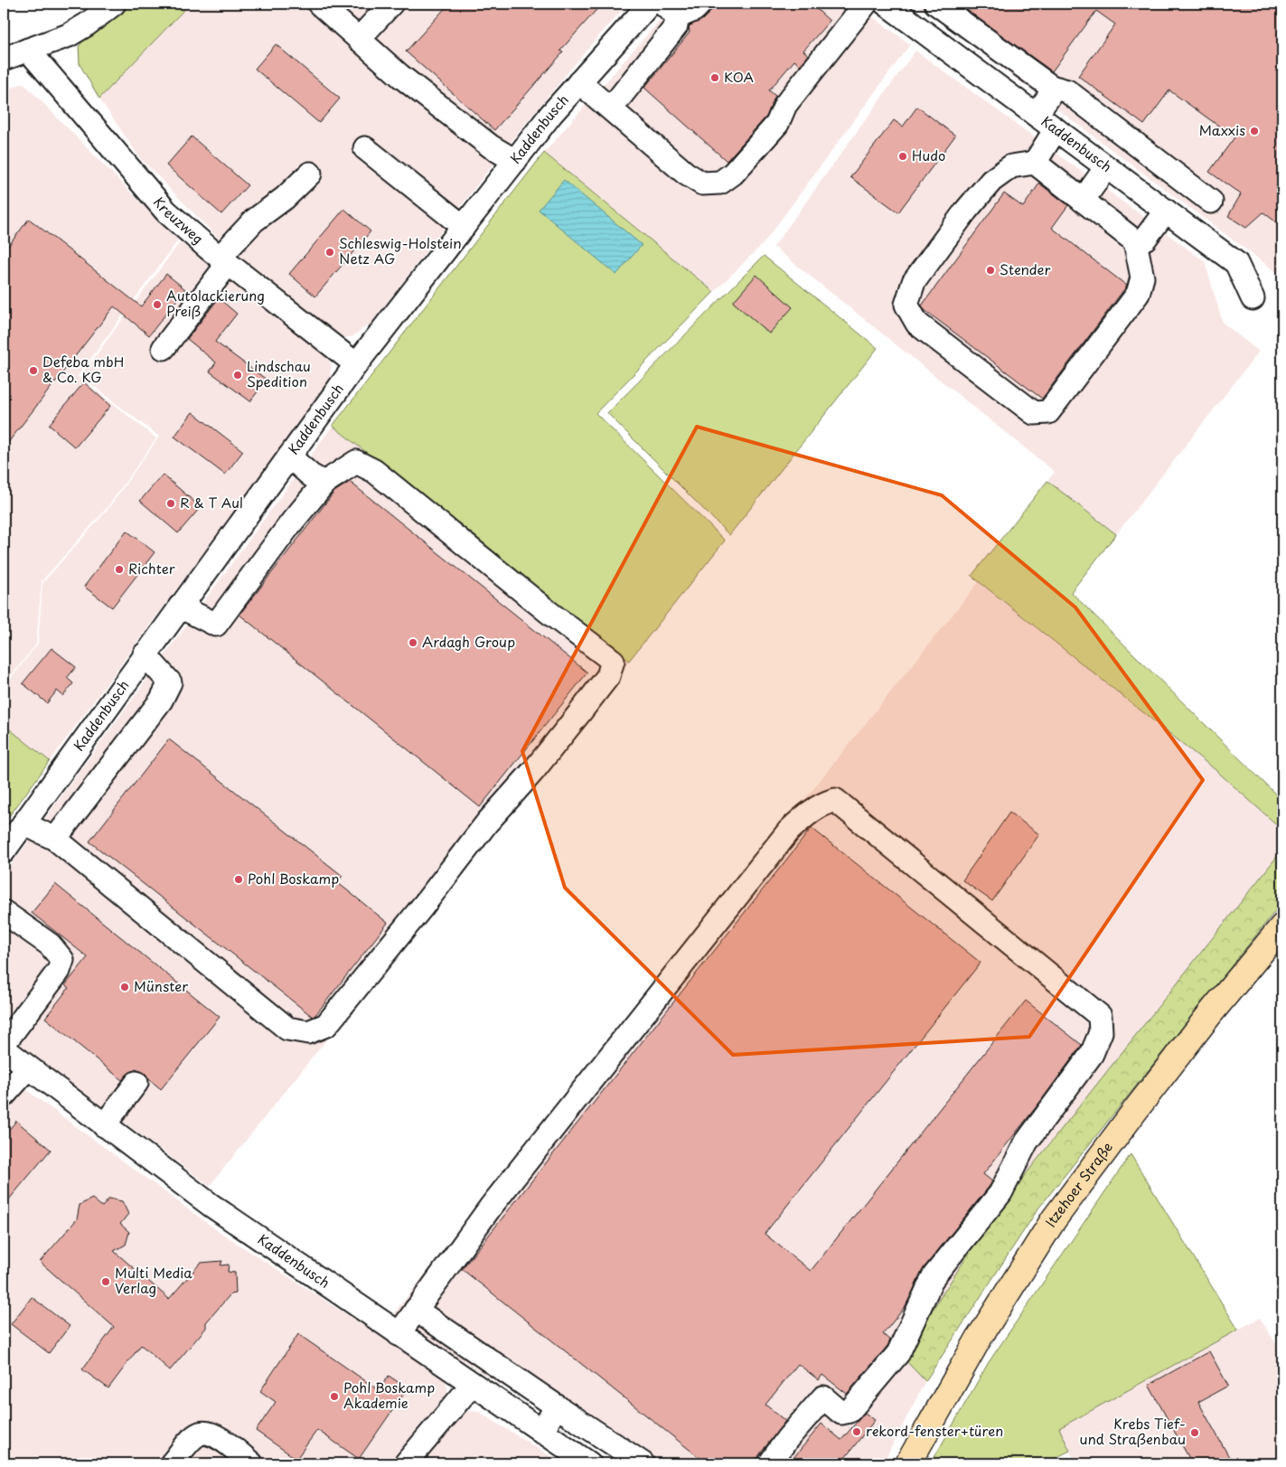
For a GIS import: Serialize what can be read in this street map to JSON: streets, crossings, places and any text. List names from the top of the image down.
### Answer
{
  "streets": {
    "main road": ["Itzehoer Straße"],
    "street": ["Kaddenbusch", "Kreuzweg"]
  },
  "crossings": [
    ["Kaddenbusch", "Kreuzweg"]
  ],
  "places": [
    "KOA",
    "Maxxis",
    "Hudo",
    "Schleswig-Holstein Netz AG",
    "Stender",
    "Autolackierung Preiß",
    "Defeba mbH & Co. KG",
    "Lindschau Spedition",
    "R & T Aul",
    "Richter",
    "Ardagh Group",
    "Pohl Boskamp",
    "Münster",
    "Multi Media Verlag",
    "Pohl Boskamp Akademie",
    "rekord-fenster+türen",
    "Krebs Tief- und Straßenbau"
  ]
}
